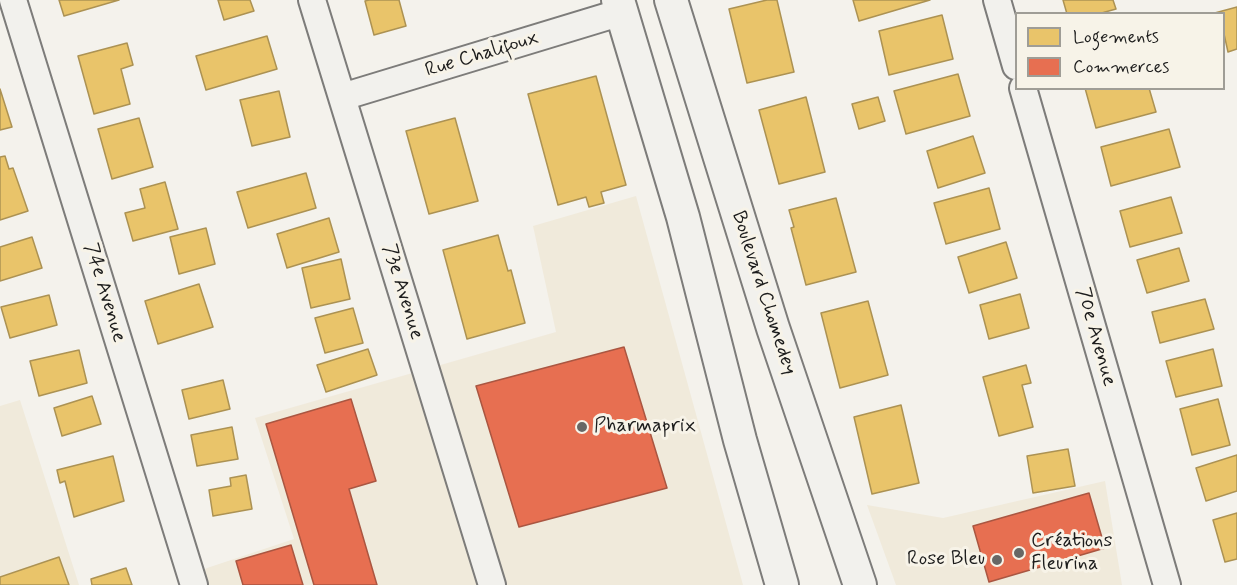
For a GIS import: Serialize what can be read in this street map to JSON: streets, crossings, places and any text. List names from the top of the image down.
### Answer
{
  "streets": {
    "street": [
      "Rue Chalifoux",
      "73e Avenue",
      "74e Avenue",
      "Boulevard Chomedey",
      "70e Avenue"
    ]
  },
  "crossings": [
    ["Rue Chalifoux", "73e Avenue"]
  ],
  "places": ["Pharmaprix", "Créations Fleurina", "Rose Bleu"],
  "legend": ["Logements", "Commerces"]
}
